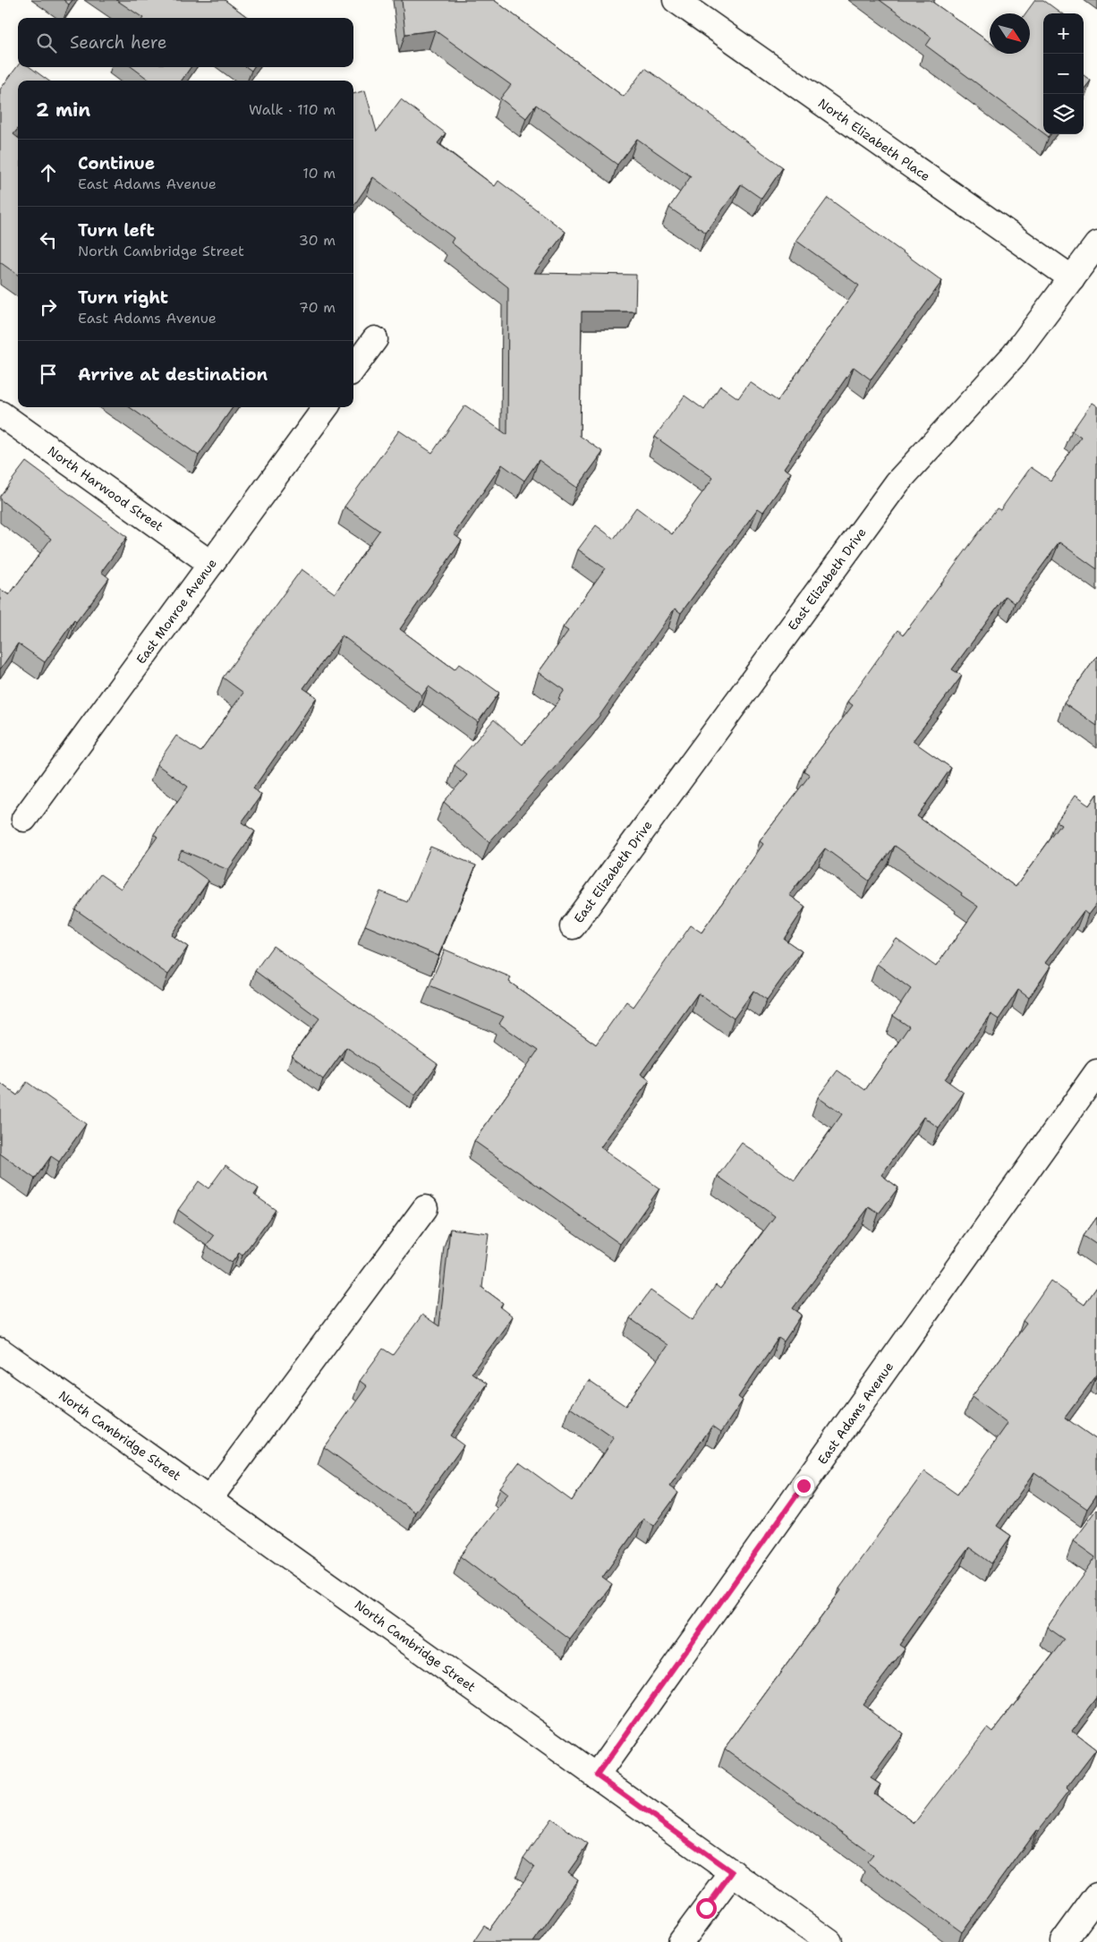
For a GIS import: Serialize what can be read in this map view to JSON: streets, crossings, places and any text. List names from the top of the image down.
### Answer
{
  "streets": {
    "street": [
      "North Elizabeth Place",
      "North Harwood Street",
      "East Elizabeth Drive",
      "East Monroe Avenue",
      "East Adams Avenue",
      "North Cambridge Street"
    ]
  },
  "crossings": [
    ["North Elizabeth Place", "East Elizabeth Drive"],
    ["North Harwood Street", "East Monroe Avenue"],
    ["East Adams Avenue", "North Cambridge Street"]
  ],
  "north": "bottom right",
  "page": {
    "map_buttons": ["+", "−"],
    "search": "Search here",
    "heading": ["2 min", "Walk · 110 m"],
    "list": [
      ["Continue", "East Adams Avenue", "10 m"],
      ["Turn left", "North Cambridge Street", "30 m"],
      ["Turn right", "East Adams Avenue", "70 m"],
      "Arrive at destination"
    ]
  }
}
